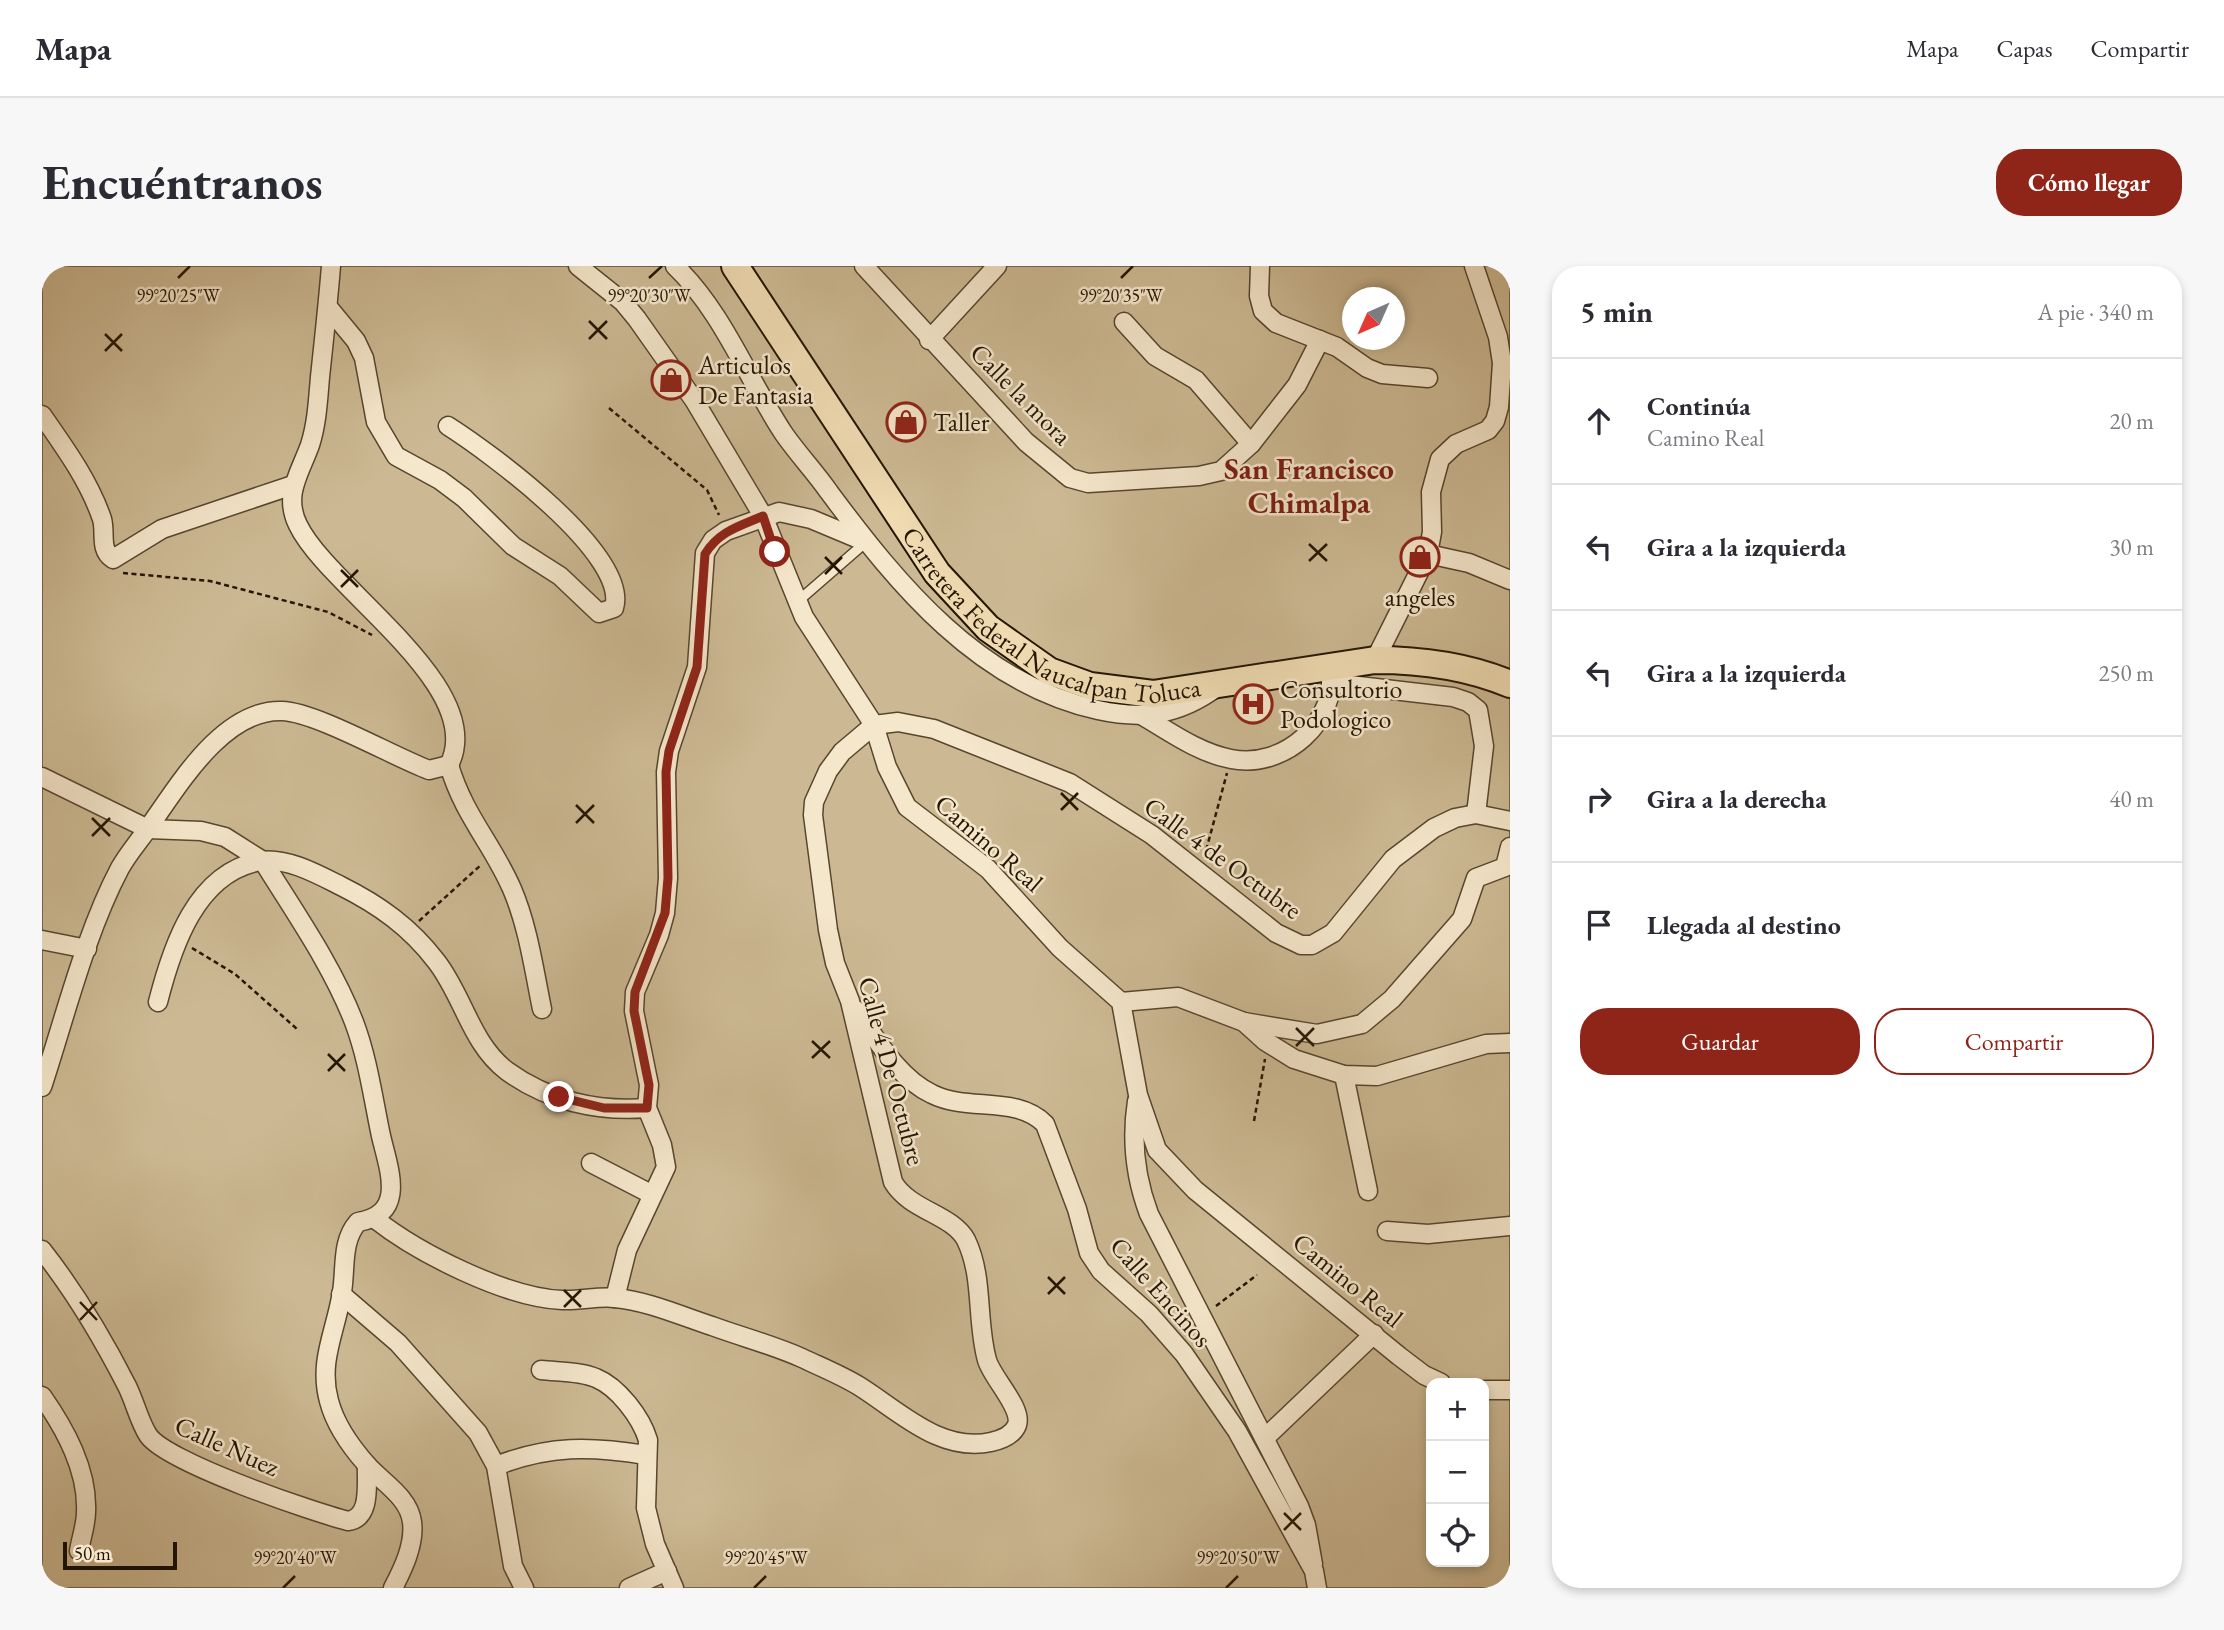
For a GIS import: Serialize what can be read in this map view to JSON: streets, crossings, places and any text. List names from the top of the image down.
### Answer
{
  "streets": {
    "main road": ["Carretera Federal Naucalpan Toluca"],
    "street": [
      "Calle la mora",
      "Camino Real",
      "Calle 4 de Octubre",
      "Calle 4 De Octubre",
      "Calle Encinos",
      "Calle Nuez"
    ]
  },
  "crossings": [
    ["Camino Real", "Calle 4 de Octubre"],
    ["Camino Real", "Calle 4 De Octubre"],
    ["Calle 4 de Octubre", "Calle 4 De Octubre"],
    ["Calle 4 De Octubre", "Calle Encinos"]
  ],
  "districts": ["San Francisco Chimalpa"],
  "places": {
    "shop": ["Articulos De Fantasia", "Taller", "angeles"],
    "hospital": ["Consultorio Podologico"]
  },
  "scale_bar": "50 m",
  "north": "bottom left",
  "page": {
    "header": "Mapa",
    "nav": ["Mapa", "Capas", "Compartir"],
    "buttons": [
      "Cómo llegar",
      ["Guardar", "Compartir"]
    ],
    "title": "Encuéntranos",
    "heading": ["5 min", "A pie · 340 m"],
    "list": [
      ["Continúa", "Camino Real", "20 m"],
      ["Gira a la izquierda", "30 m"],
      ["Gira a la izquierda", "250 m"],
      ["Gira a la derecha", "40 m"],
      "Llegada al destino"
    ],
    "map_buttons": ["+", "−"],
    "scale": "50 m"
  },
  "coordinates": [
    "99°20'25\"W",
    "99°20'30\"W",
    "99°20'35\"W",
    "99°20'40\"W",
    "99°20'45\"W",
    "99°20'50\"W"
  ]
}
